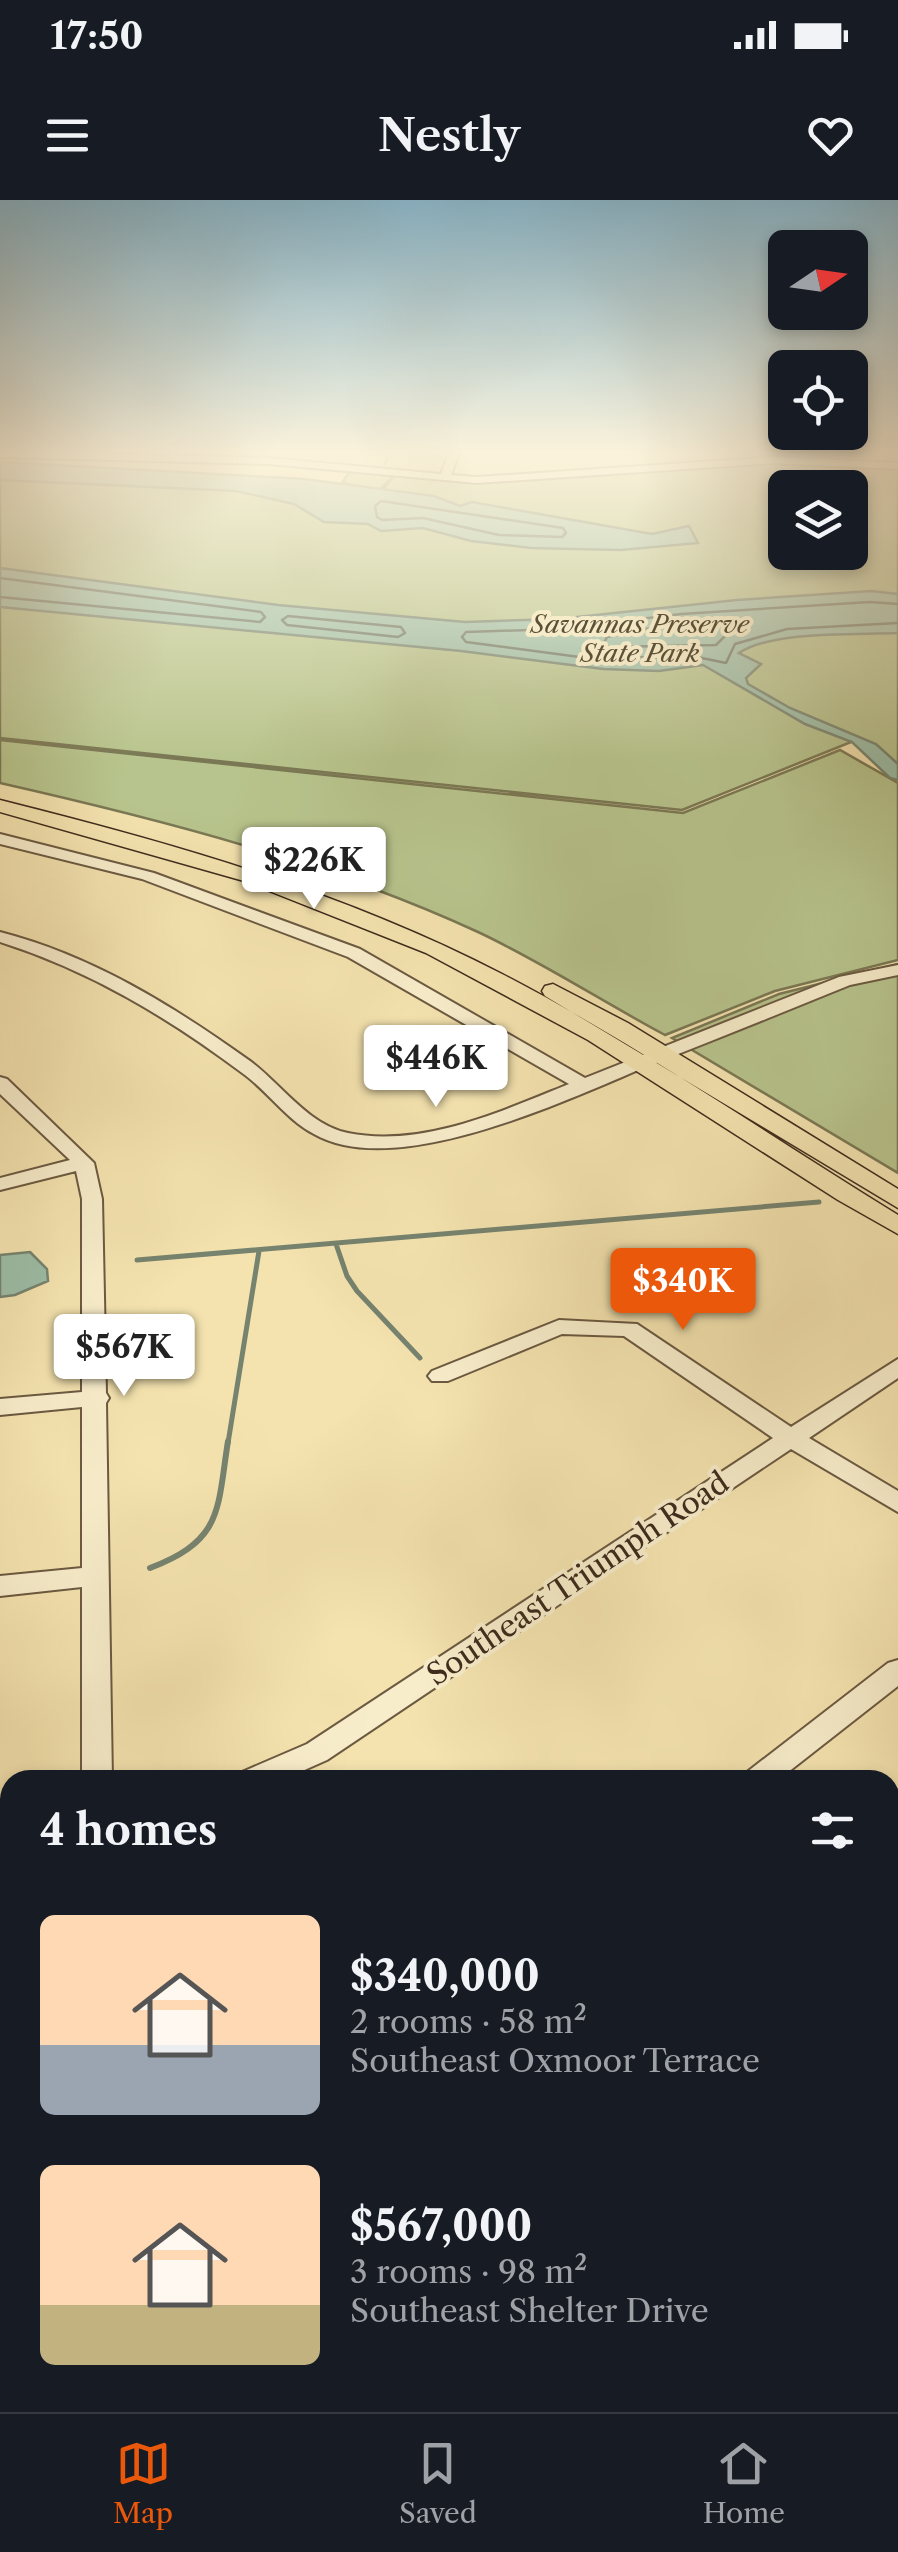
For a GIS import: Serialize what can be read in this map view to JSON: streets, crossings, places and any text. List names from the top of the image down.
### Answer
{
  "streets": {
    "street": ["Southeast Triumph Road"]
  },
  "parks": ["Savannas Preserve State Park"],
  "north": "right",
  "page": {
    "status": "17:50",
    "header": "Nestly",
    "price": [
      "$226K",
      "$446K",
      "$340K",
      "$567K"
    ],
    "heading": "4 homes",
    "list": [
      {
        "name": "$340,000",
        "note": "2 rooms · 58 m² · Southeast Oxmoor Terrace"
      },
      {
        "name": "$567,000",
        "note": "3 rooms · 98 m² · Southeast Shelter Drive"
      }
    ],
    "tabs": ["Map", "Saved", "Home"]
  }
}
